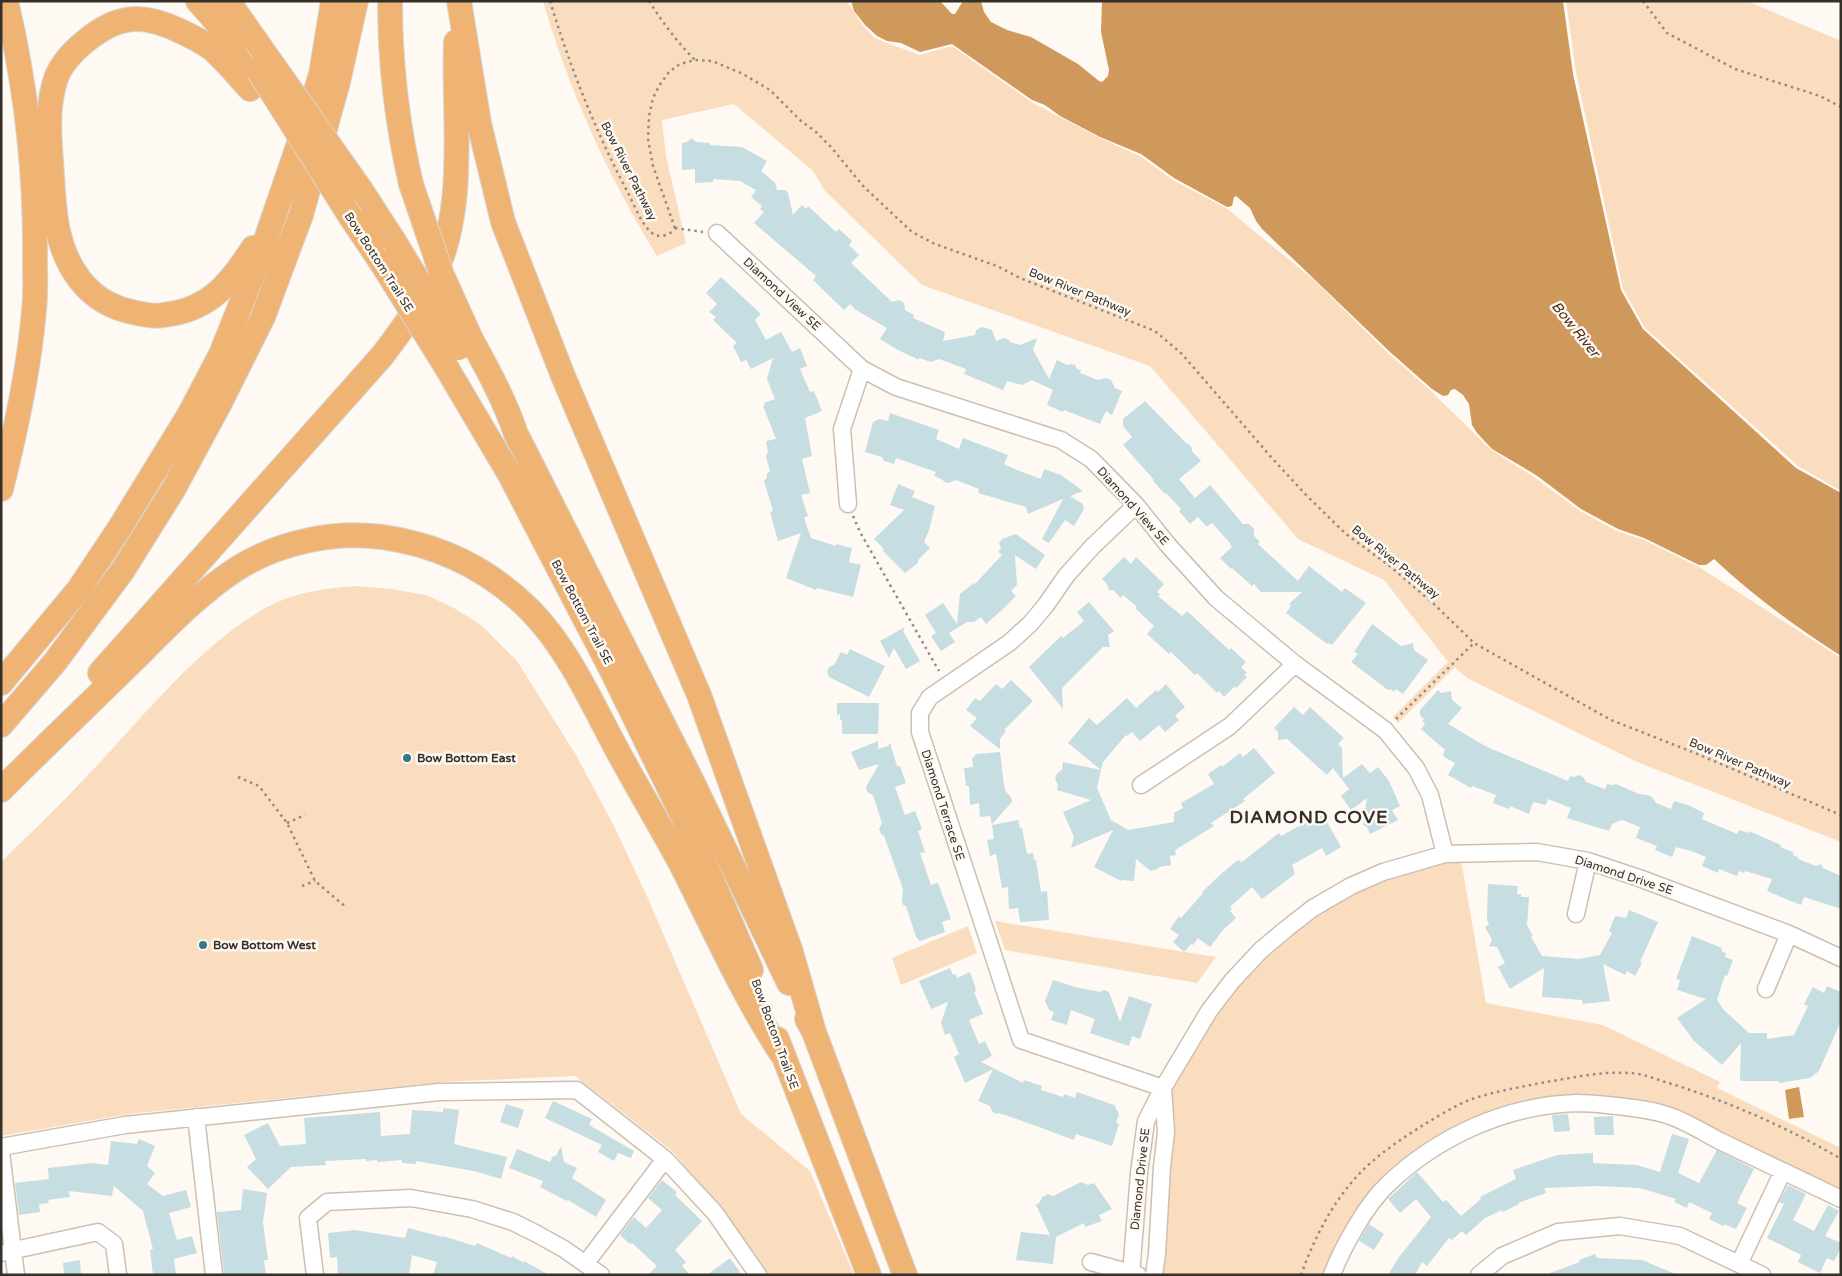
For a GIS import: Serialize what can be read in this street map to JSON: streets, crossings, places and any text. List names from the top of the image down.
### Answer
{
  "streets": {
    "highway": ["Bow Bottom Trail SE"],
    "street": ["Diamond View SE", "Diamond Terrace SE", "Diamond Drive SE"],
    "path": ["Bow River Pathway"]
  },
  "crossings": [
    ["Diamond View SE", "Diamond Terrace SE"],
    ["Diamond View SE", "Diamond Drive SE"],
    ["Diamond Terrace SE", "Diamond Drive SE"]
  ],
  "districts": ["DIAMOND COVE"],
  "water": ["Bow River"],
  "places": ["Bow Bottom East", "Bow Bottom West"]
}
